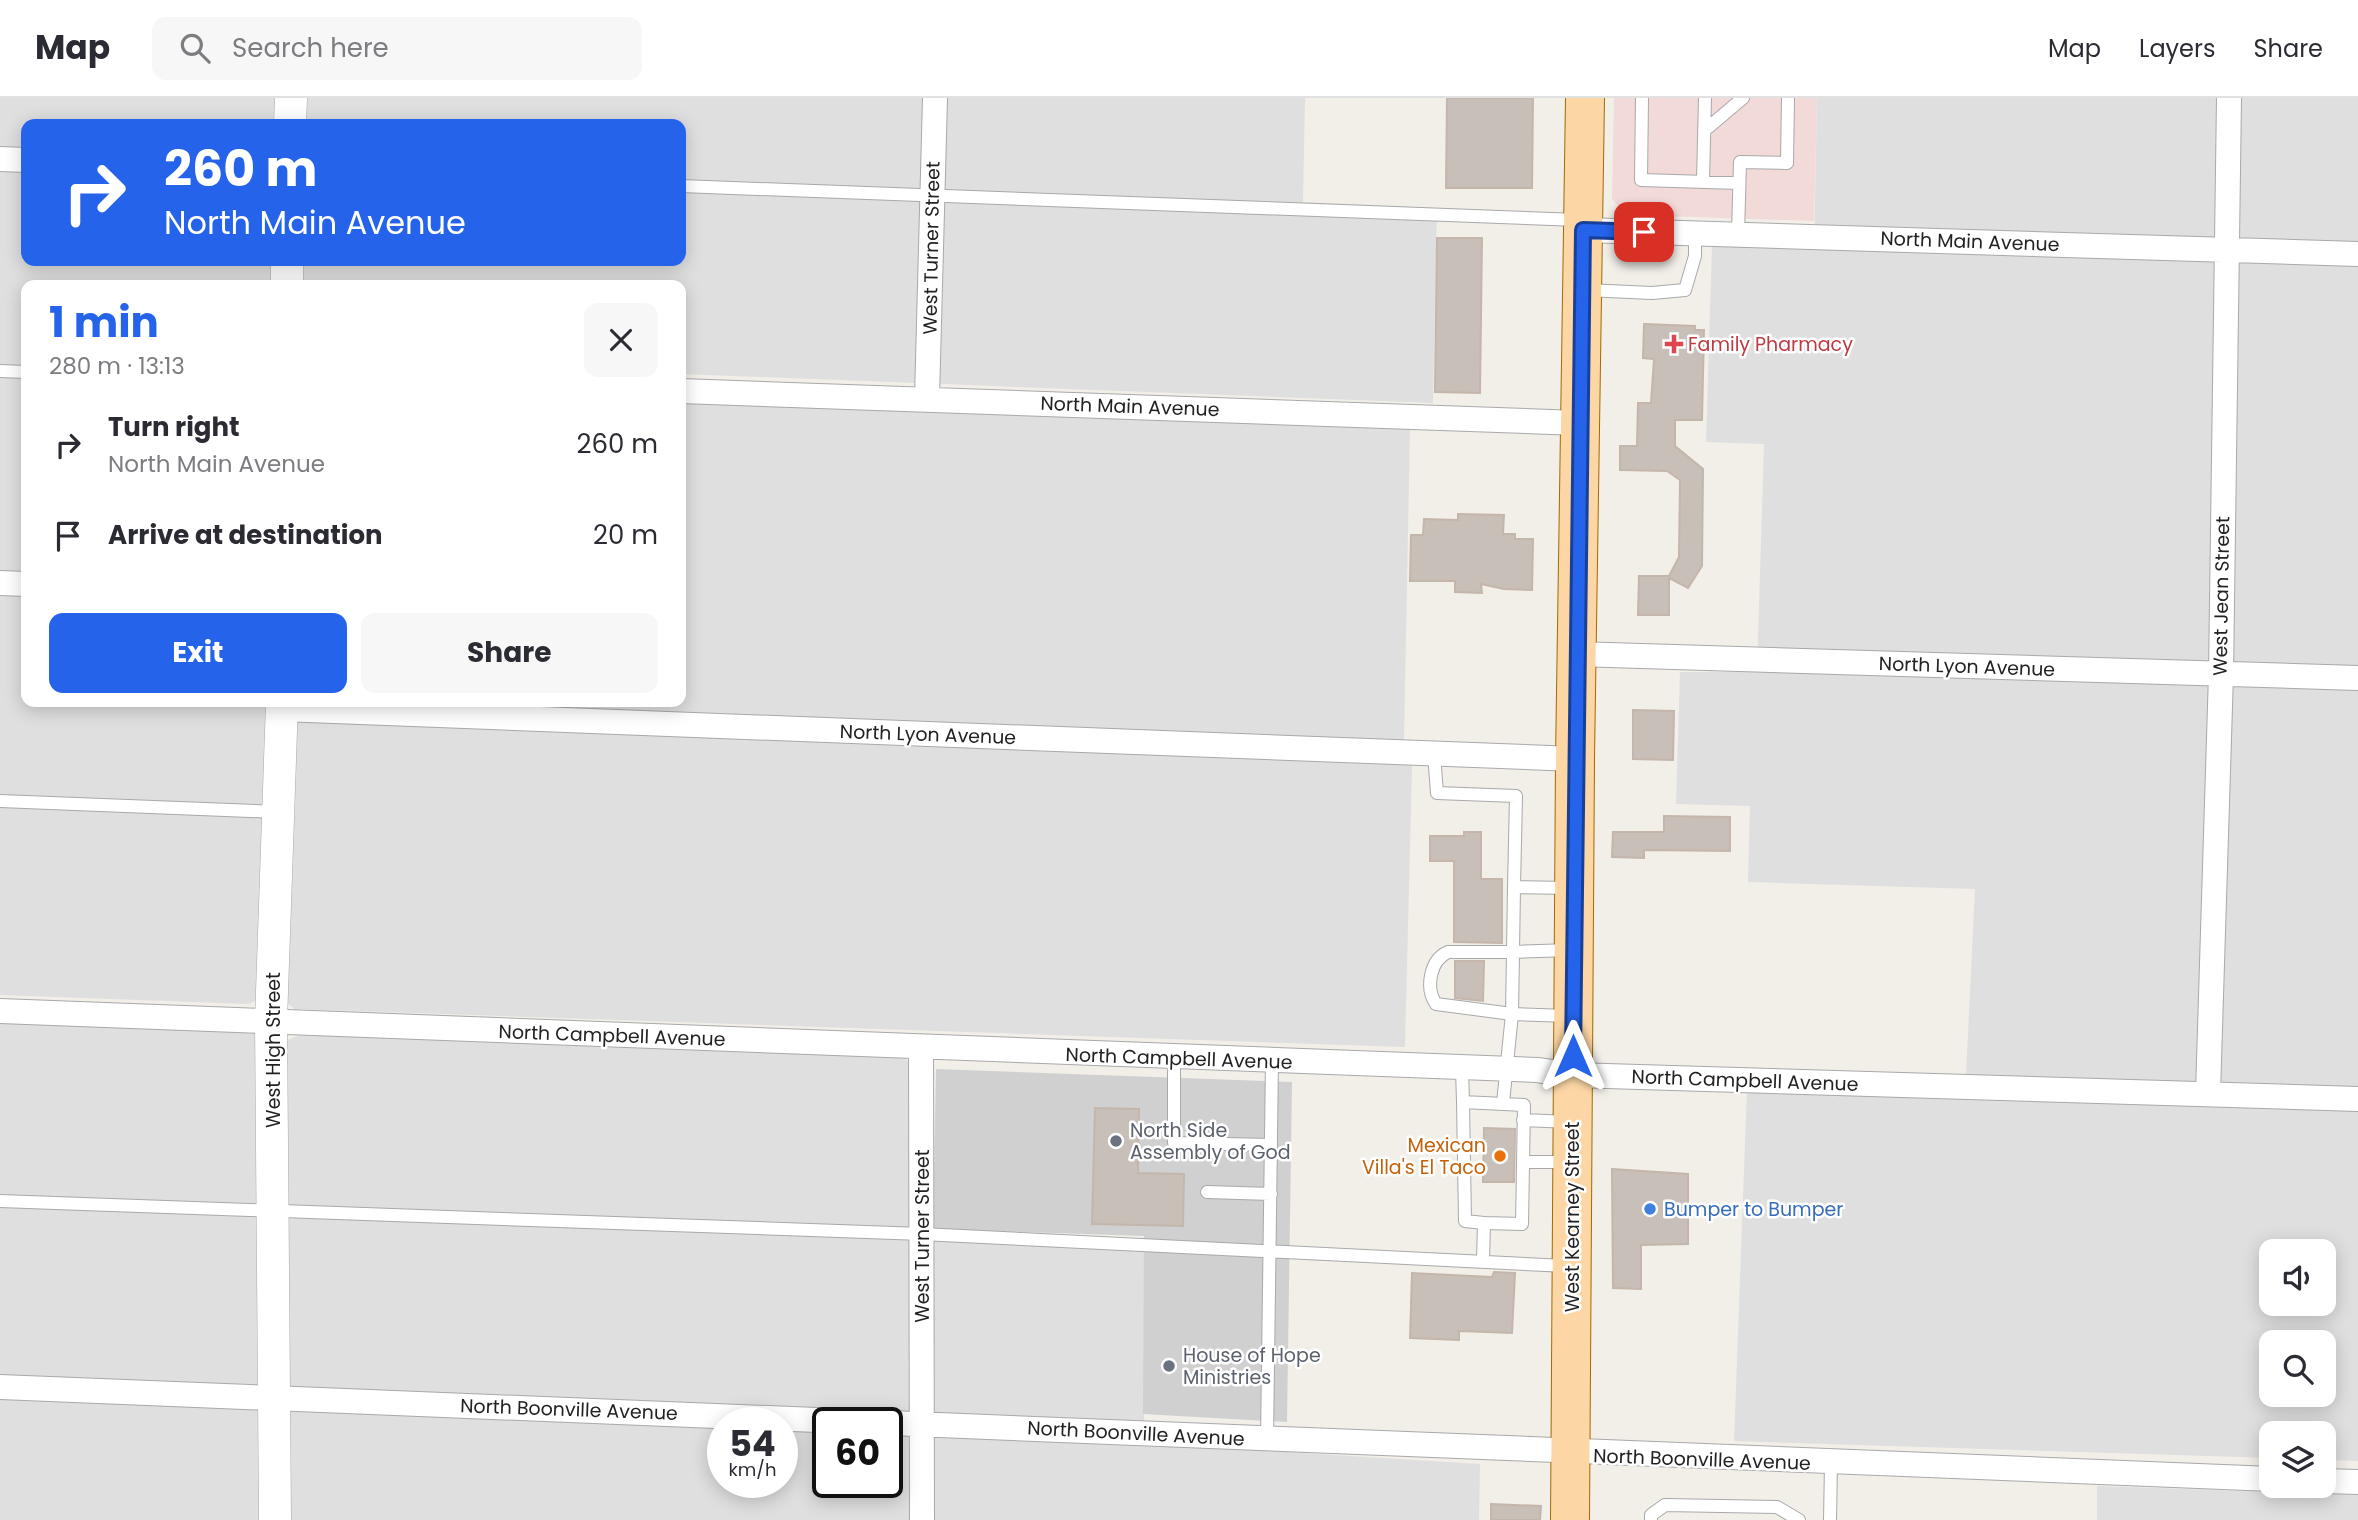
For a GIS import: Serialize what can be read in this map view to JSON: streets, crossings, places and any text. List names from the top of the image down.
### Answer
{
  "streets": {
    "main road": ["West Kearney Street"],
    "street": [
      "North Main Avenue",
      "West Turner Street",
      "West Jean Street",
      "North Lyon Avenue",
      "North Campbell Avenue",
      "West High Street",
      "North Boonville Avenue"
    ]
  },
  "crossings": [
    ["North Main Avenue", "West Turner Street"],
    ["North Main Avenue", "West Jean Street"],
    ["North Main Avenue", "West Kearney Street"],
    ["West Turner Street", "North Campbell Avenue"],
    ["West Turner Street", "North Boonville Avenue"],
    ["West Jean Street", "North Lyon Avenue"],
    ["West Jean Street", "North Campbell Avenue"],
    ["North Lyon Avenue", "West Kearney Street"],
    ["North Campbell Avenue", "West High Street"],
    ["North Campbell Avenue", "West Kearney Street"],
    ["West High Street", "North Boonville Avenue"],
    ["West Kearney Street", "North Boonville Avenue"]
  ],
  "places": {
    "health": ["Family Pharmacy"],
    "other": [
      "North Side Assembly of God",
      "Mexican Villa's El Taco",
      "Bumper to Bumper",
      "House of Hope Ministries"
    ]
  },
  "page": {
    "header": "Map",
    "search": "Search here",
    "nav": ["Map", "Layers", "Share"],
    "turn": ["260 m", "North Main Avenue"],
    "heading": ["1 min", "280 m · 13:13"],
    "list": [
      {
        "name": "Turn right",
        "note": "North Main Avenue",
        "value": "260 m"
      },
      {
        "name": "Arrive at destination",
        "value": "20 m"
      }
    ],
    "buttons": ["Exit", "Share"],
    "speed": "54 km/h",
    "limit": "60"
  }
}
